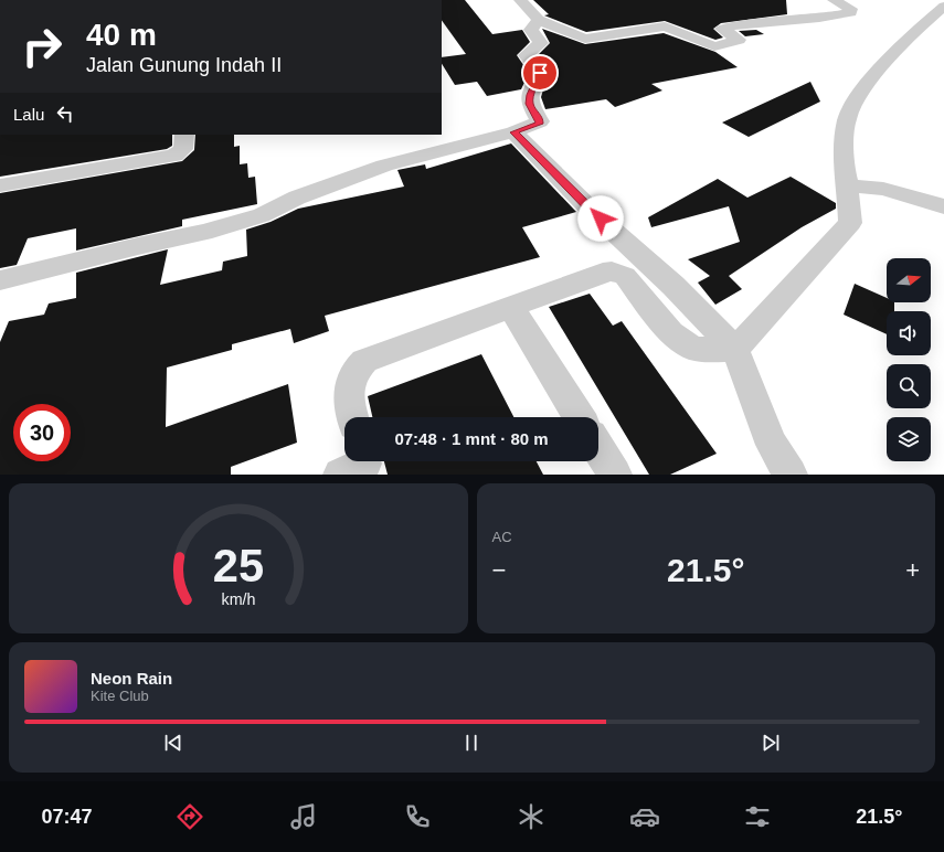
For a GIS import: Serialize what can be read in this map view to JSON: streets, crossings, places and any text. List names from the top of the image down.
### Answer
{
  "north": "right",
  "page": {
    "turn": ["40 m", "Jalan Gunung Indah II"],
    "then": "Lalu",
    "limit": "30",
    "trip": "07:48 · 1 mnt · 80 m",
    "tile": "AC",
    "heat": ["−", "21.5°", "+"],
    "song": ["Neon Rain", "Kite Club"],
    "tabs": ["07:47", "21.5°"],
    "gauge": ["25", "km/h"]
  }
}
